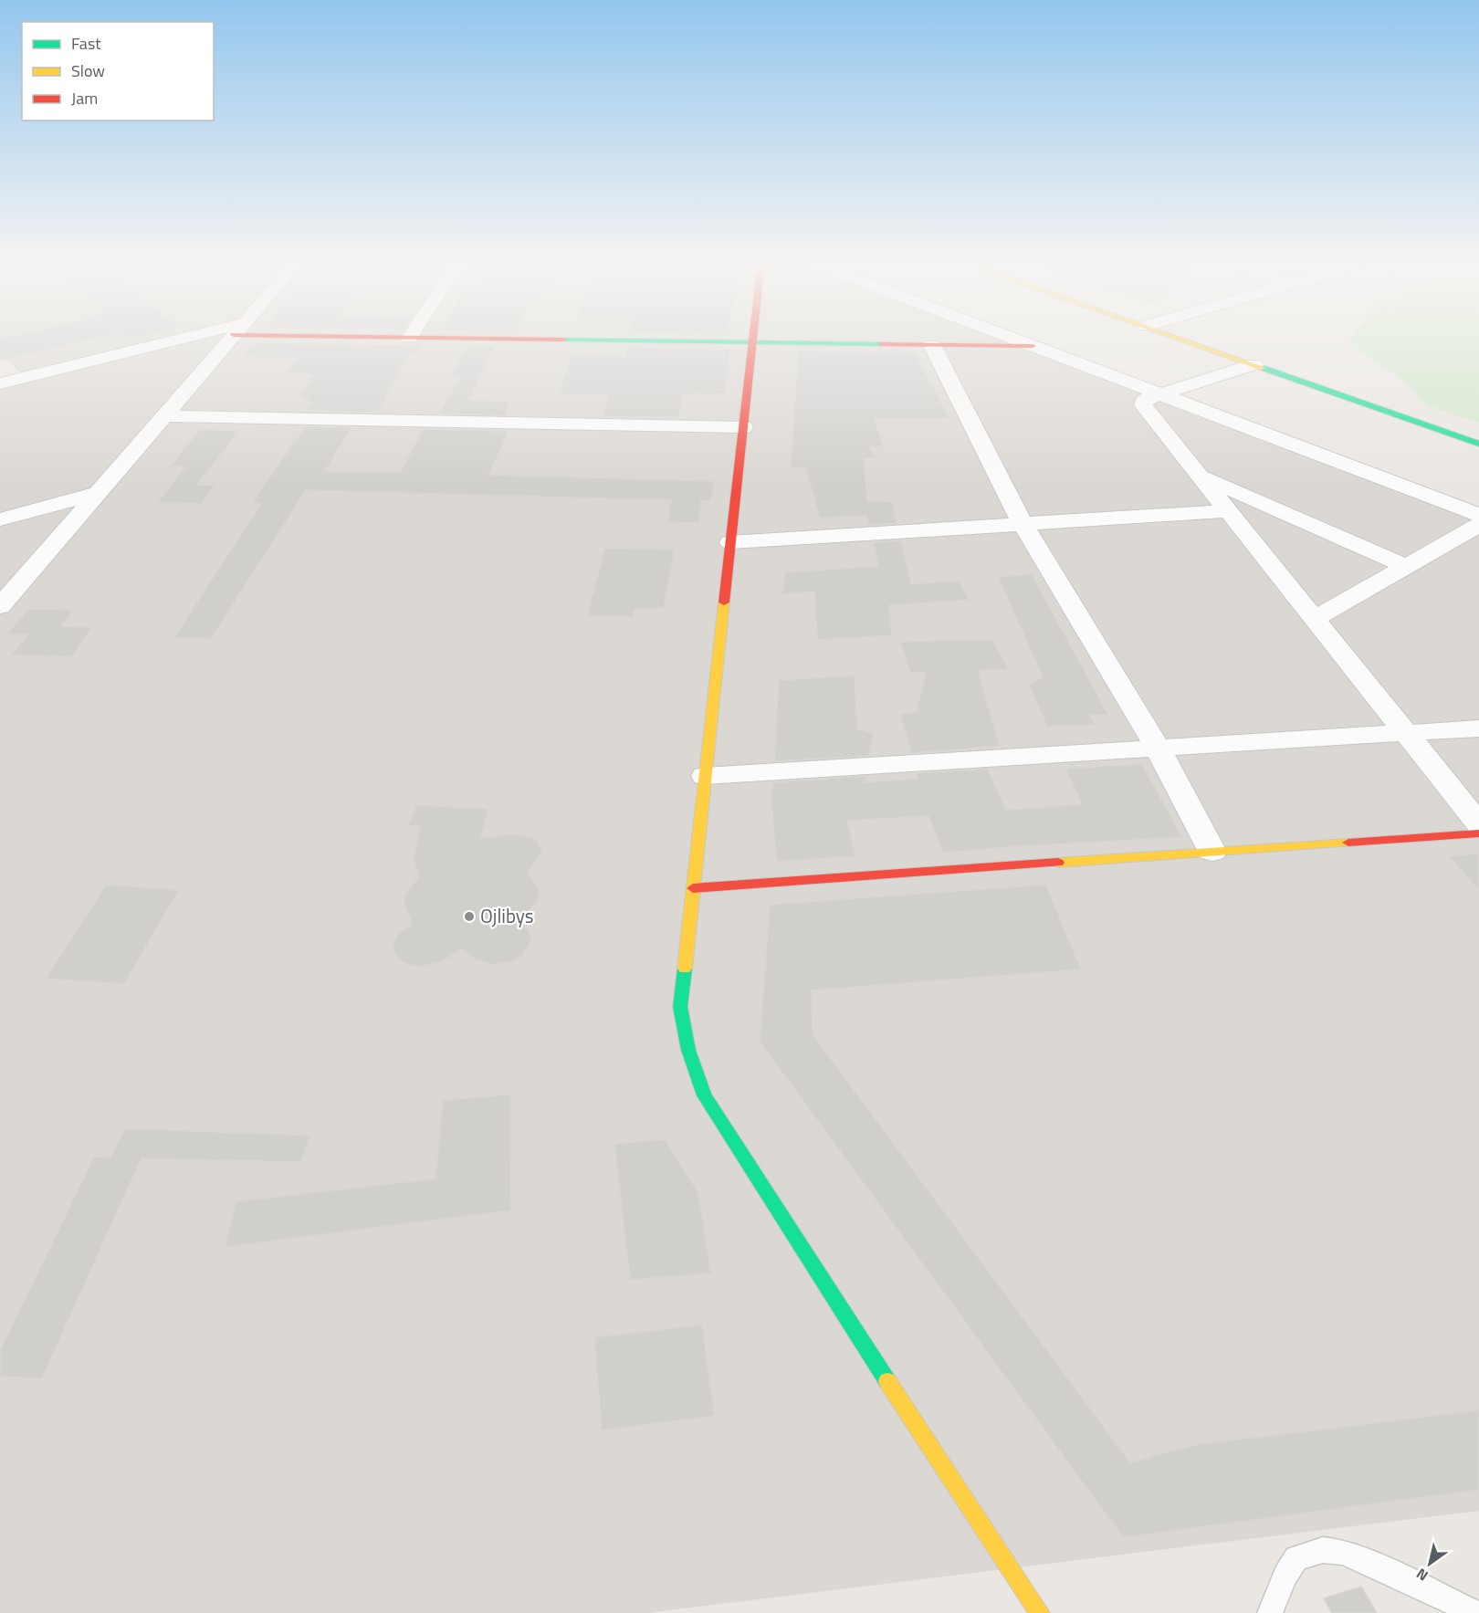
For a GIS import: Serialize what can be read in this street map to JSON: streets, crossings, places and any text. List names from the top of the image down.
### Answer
{
  "places": ["Ojlibys"],
  "legend": ["Fast", "Slow", "Jam"],
  "north": "bottom left"
}
